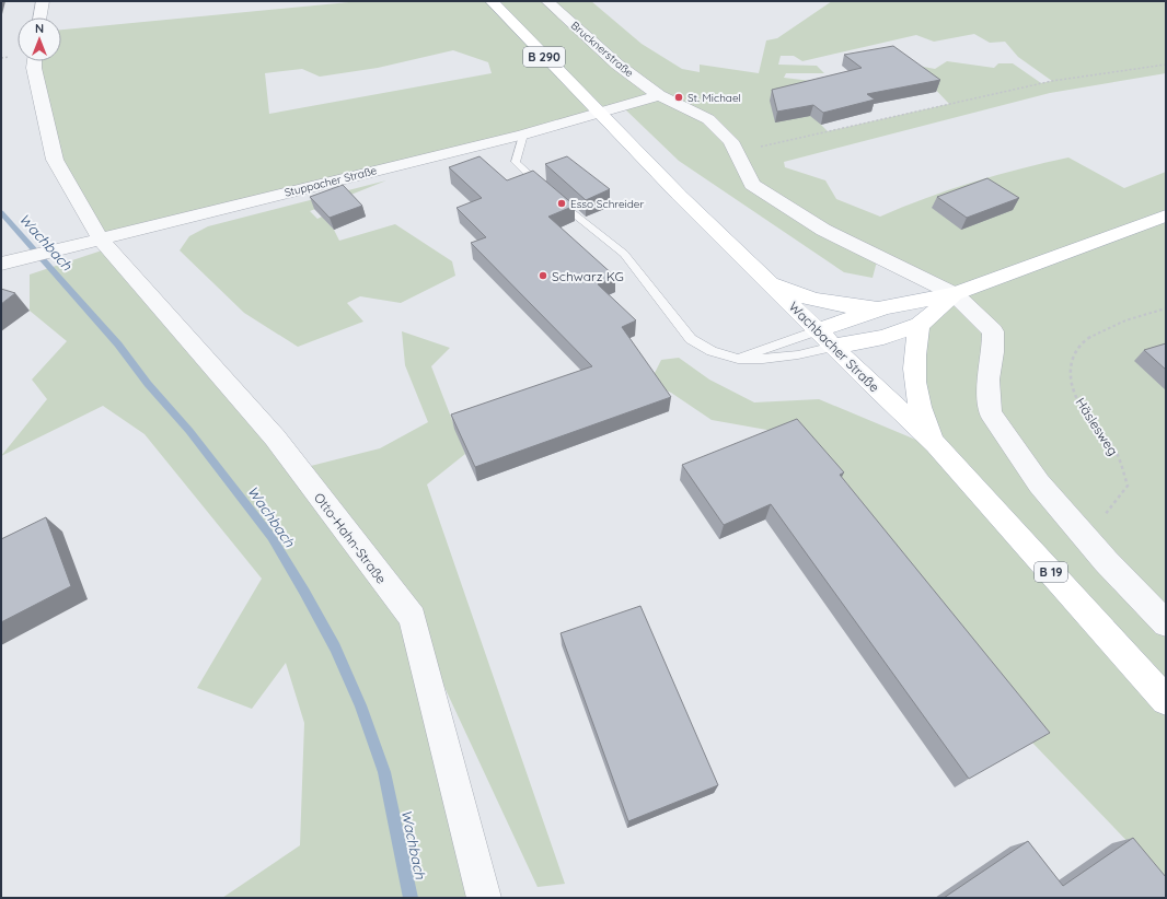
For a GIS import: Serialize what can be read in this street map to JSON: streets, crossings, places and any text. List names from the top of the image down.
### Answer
{
  "streets": {
    "main road": ["B 290", "Wachbacher Straße", "B 19"],
    "street": ["Brucknerstraße", "Stuppacher Straße", "Otto-Hahn-Straße"],
    "path": ["Häslesweg"]
  },
  "crossings": [
    ["Brucknerstraße", "Stuppacher Straße"],
    ["Brucknerstraße", "Häslesweg"],
    ["Stuppacher Straße", "Wachbacher Straße"],
    ["Stuppacher Straße", "Otto-Hahn-Straße"],
    ["Wachbacher Straße", "B 19"]
  ],
  "water": ["Wachbach"],
  "places": ["St. Michael", "Esso Schreider", "Schwarz KG"],
  "north": "top"
}
